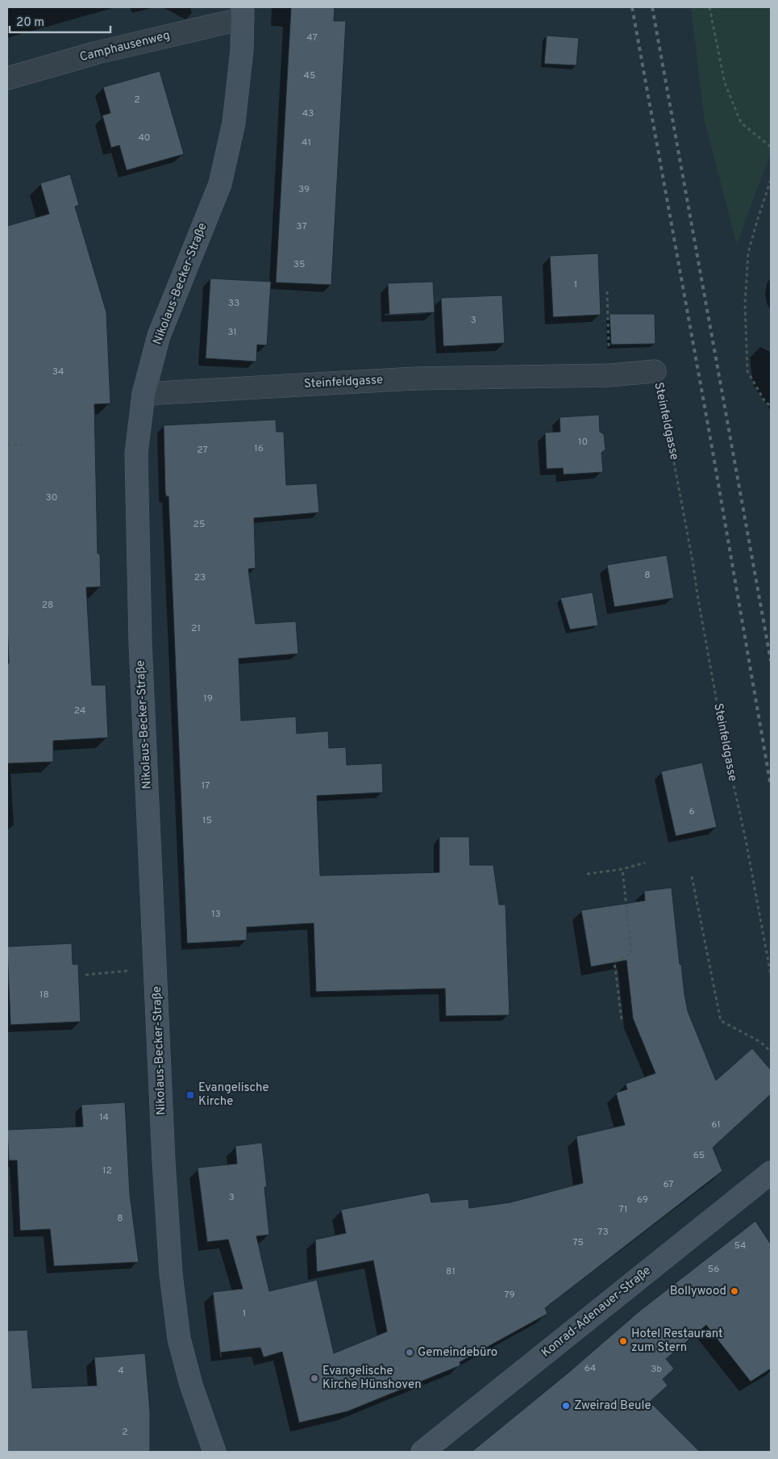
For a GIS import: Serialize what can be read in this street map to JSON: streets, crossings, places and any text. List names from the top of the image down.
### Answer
{
  "streets": {
    "main road": ["Nikolaus-Becker-Straße", "Konrad-Adenauer-Straße"],
    "street": ["Camphausenweg", "Steinfeldgasse"]
  },
  "crossings": [
    ["Camphausenweg", "Nikolaus-Becker-Straße"],
    ["Nikolaus-Becker-Straße", "Steinfeldgasse"]
  ],
  "places": {
    "transit": ["Evangelische Kirche"],
    "other": [
      "Bollywood",
      "Hotel Restaurant zum Stern",
      "Gemeindebüro",
      "Evangelische Kirche Hünshoven",
      "Zweirad Beule"
    ]
  },
  "house_numbers": [
    "47",
    "45",
    "2",
    "43",
    "40",
    "41",
    "39",
    "37",
    "35",
    "1",
    "33",
    "3",
    "31",
    "34",
    "10",
    "16",
    "27",
    "30",
    "25",
    "8",
    "23",
    "28",
    "21",
    "19",
    "24",
    "17",
    "6",
    "15",
    "13",
    "18",
    "14",
    "61",
    "65",
    "12",
    "67",
    "3",
    "69",
    "71",
    "8",
    "73",
    "75",
    "54",
    "56",
    "81",
    "79",
    "1",
    "64",
    "3b",
    "4",
    "2"
  ],
  "scale_bar": "20 m"
}
